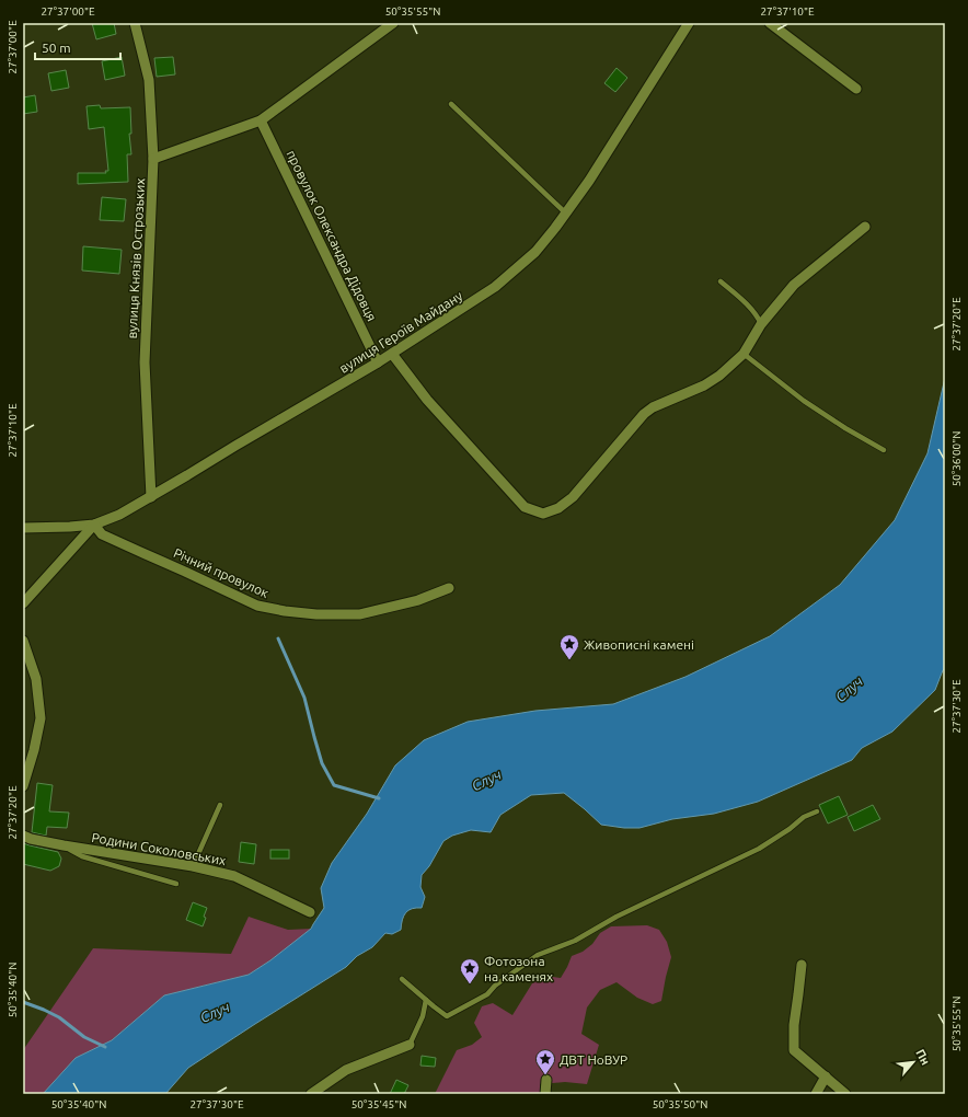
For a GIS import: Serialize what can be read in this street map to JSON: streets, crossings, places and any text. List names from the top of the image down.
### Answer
{
  "streets": {
    "street": [
      "провулок Олександра Дідовця",
      "вулиця Князів Острозьких",
      "вулиця Героїв Майдану",
      "Річний провулок",
      "Родини Соколовських"
    ]
  },
  "crossings": [
    ["провулок Олександра Дідовця", "вулиця Героїв Майдану"],
    ["вулиця Князів Острозьких", "вулиця Героїв Майдану"],
    ["вулиця Героїв Майдану", "Річний провулок"]
  ],
  "water": ["Случ"],
  "places": {
    "place": ["Живописні камені", "Фотозона на каменях", "ДВТ НоВУР"]
  },
  "scale_bar": "50 m",
  "north": "top right",
  "coordinates": [
    "27°37'00\"E",
    "50°35'55\"N",
    "27°37'10\"E",
    "27°37'20\"E",
    "50°36'00\"N",
    "27°37'30\"E",
    "50°35'40\"N",
    "50°35'45\"N",
    "50°35'50\"N"
  ]
}
